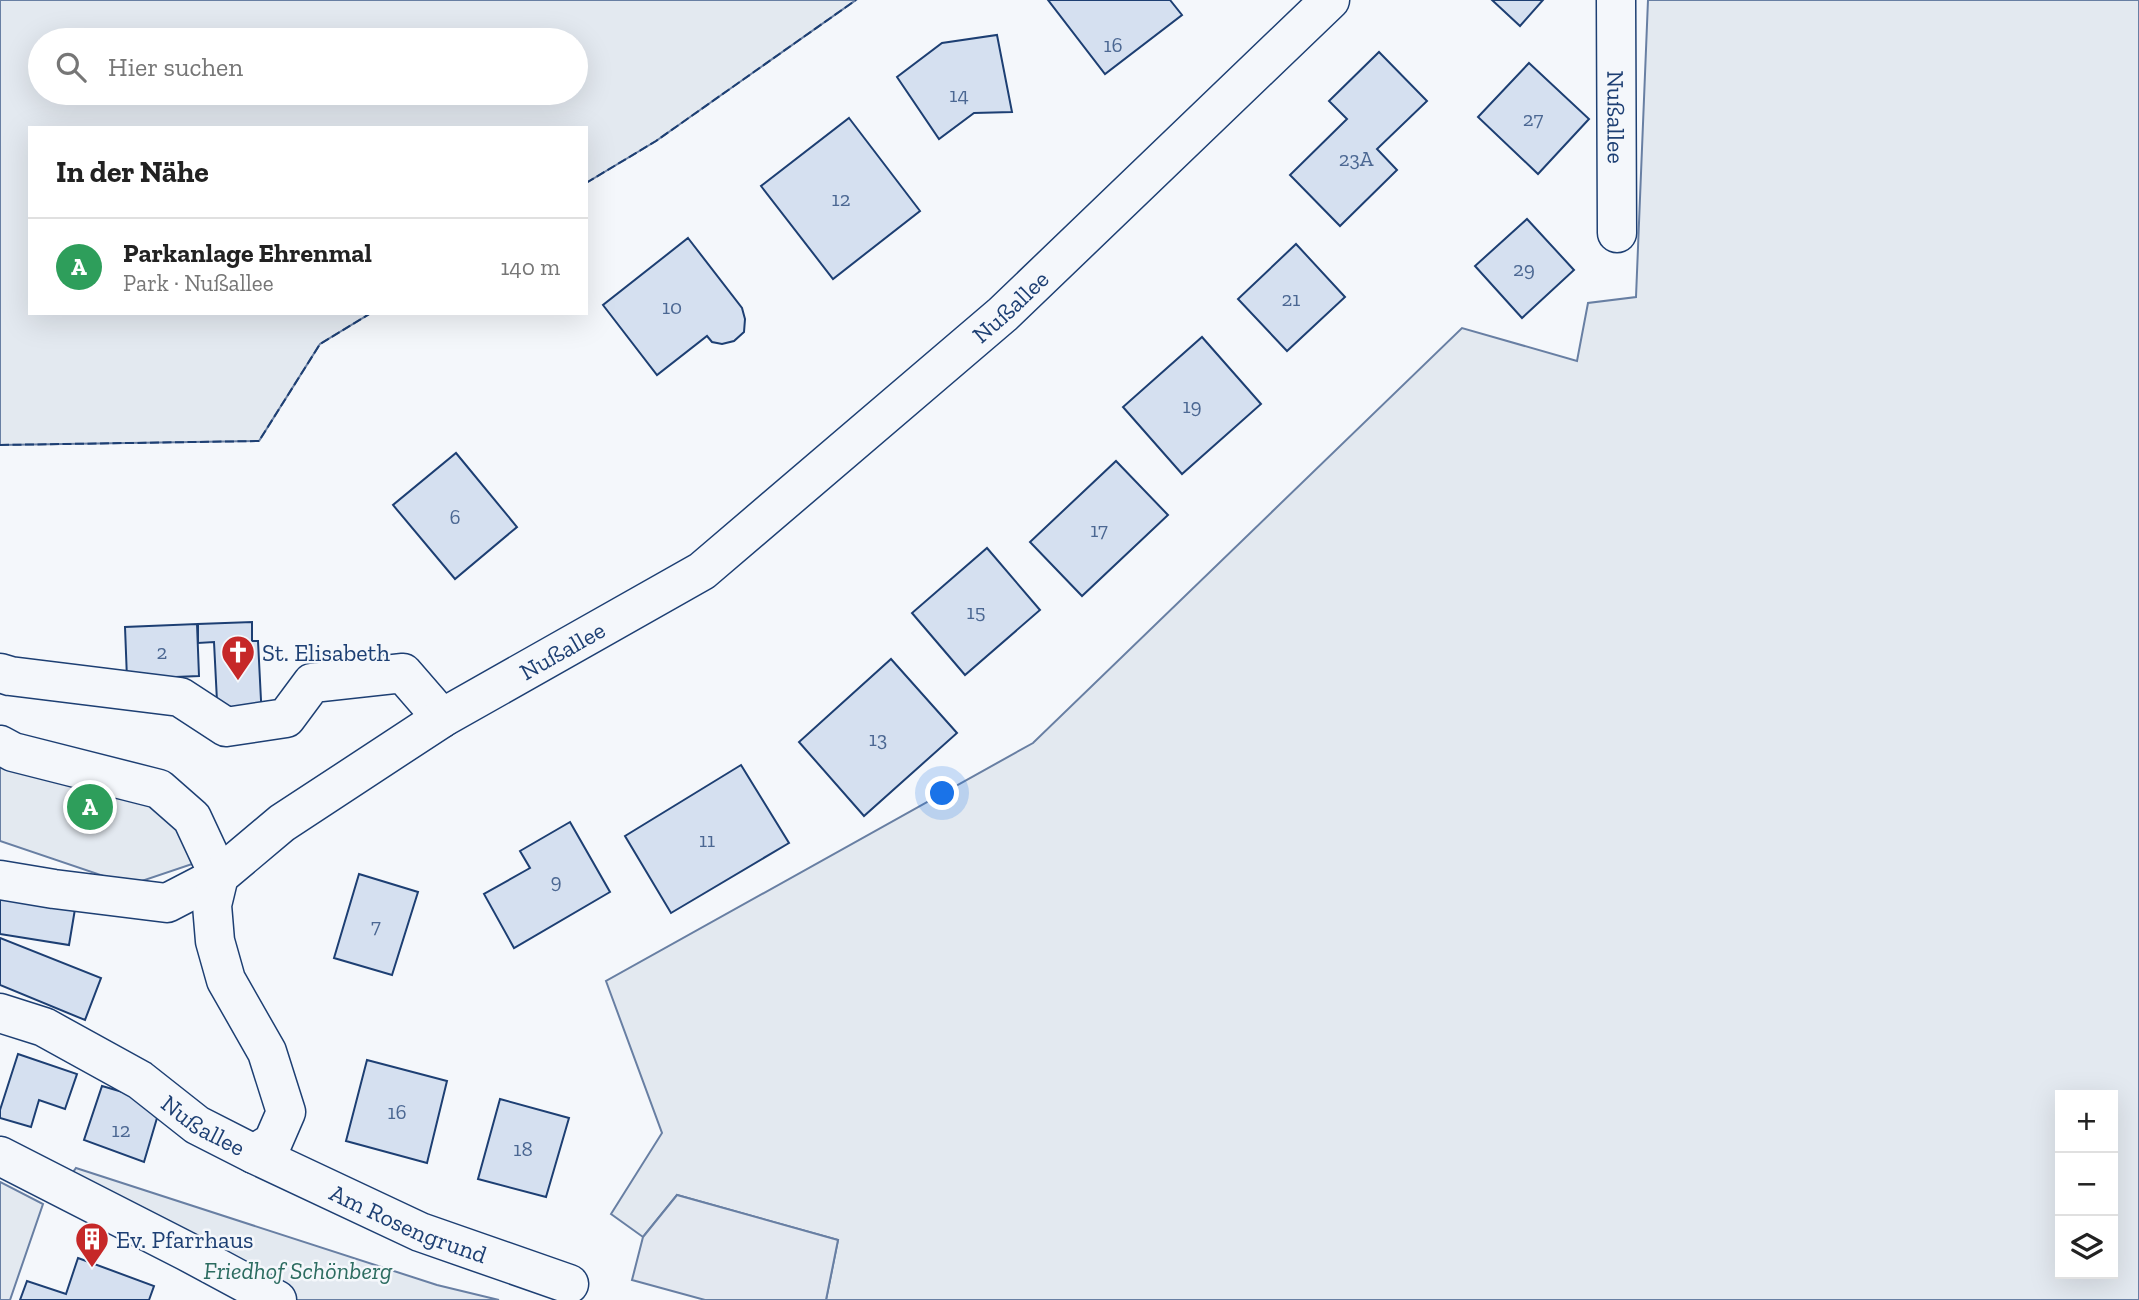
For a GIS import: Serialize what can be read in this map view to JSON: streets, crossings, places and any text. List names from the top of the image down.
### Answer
{
  "streets": {
    "street": ["Nußallee", "Am Rosengrund"]
  },
  "crossings": [
    ["Nußallee", "Am Rosengrund"]
  ],
  "parks": ["Friedhof Schönberg"],
  "places": {
    "church": ["St. Elisabeth"],
    "building": ["Ev. Pfarrhaus"]
  },
  "house_numbers": [
    "16",
    "14",
    "27",
    "23A",
    "12",
    "29",
    "21",
    "10",
    "19",
    "6",
    "17",
    "15",
    "2",
    "13",
    "11",
    "9",
    "7",
    "16",
    "12",
    "18"
  ],
  "page": {
    "search": "Hier suchen",
    "heading": "In der Nähe",
    "list": [
      {
        "mark": "A",
        "name": "Parkanlage Ehrenmal",
        "note": "Park · Nußallee",
        "value": "140 m"
      }
    ],
    "pins": "A",
    "map_buttons": ["+", "−"]
  }
}
